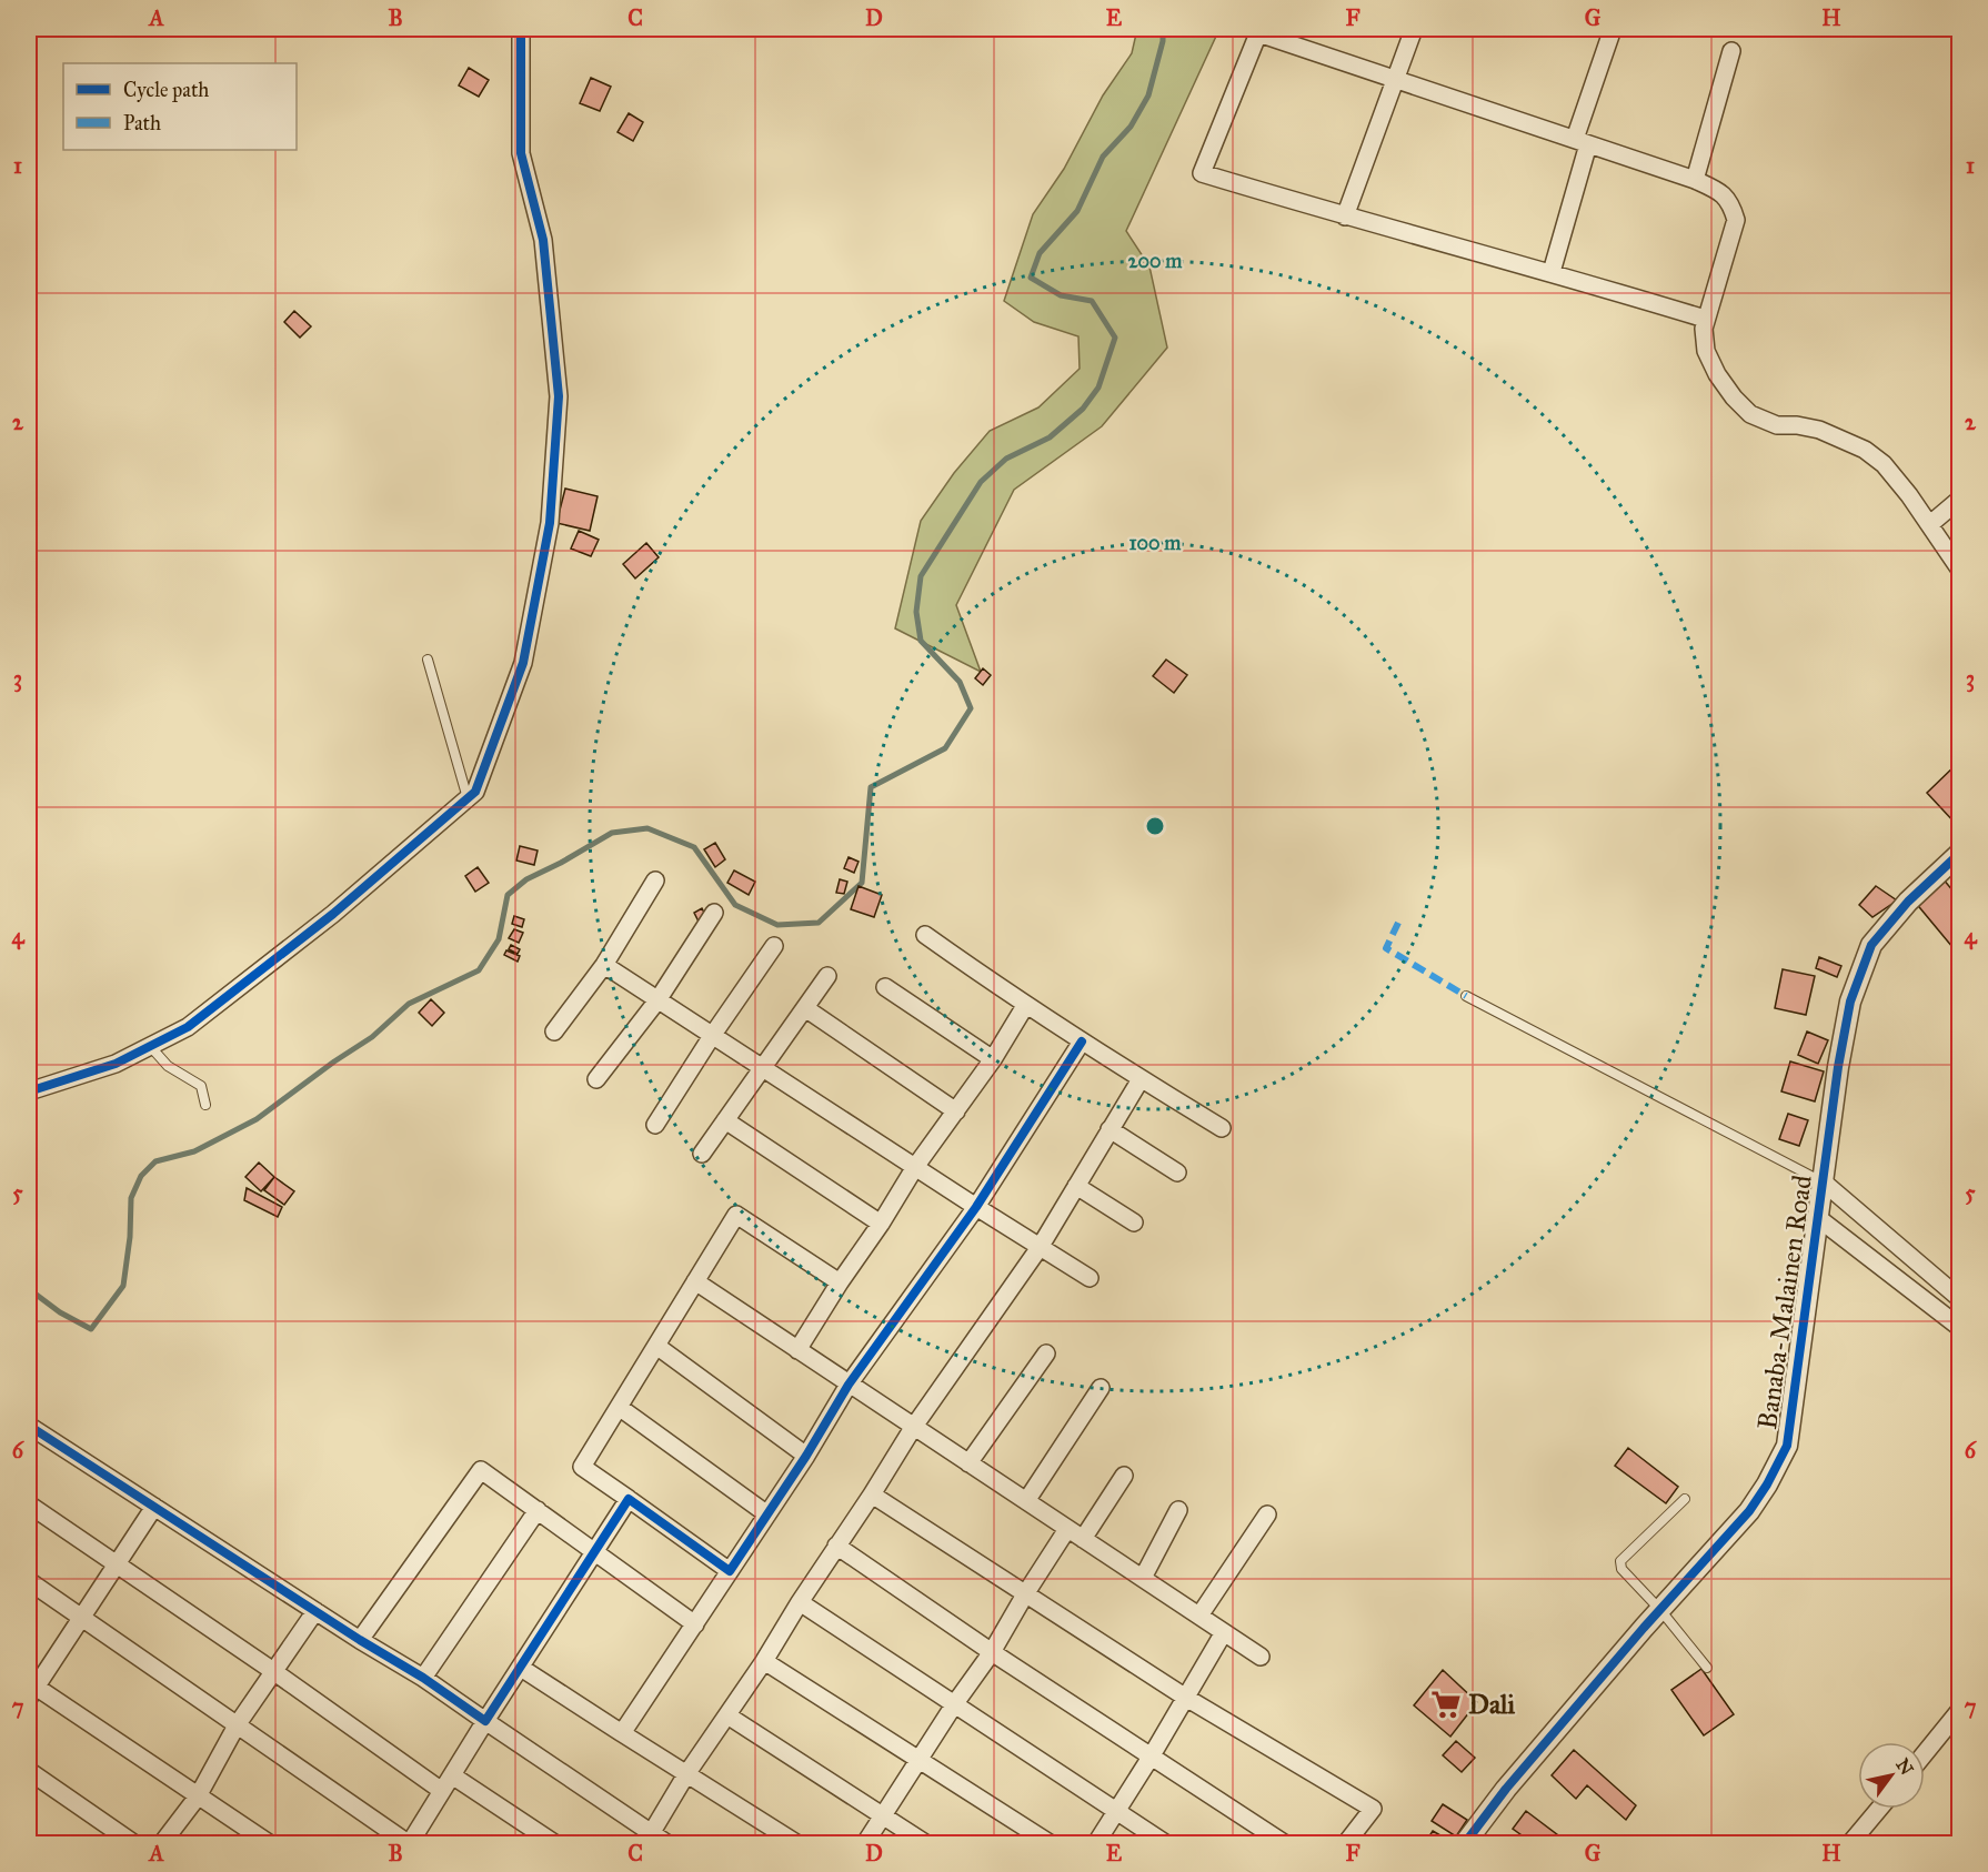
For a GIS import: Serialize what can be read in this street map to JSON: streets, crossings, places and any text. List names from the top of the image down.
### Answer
{
  "streets": {
    "street": ["Banaba-Malainen Road"]
  },
  "places": {
    "supermarket": ["Dali"]
  },
  "legend": ["Cycle path", "Path"],
  "north": "top right",
  "grid": {
    "columns": [
      "A",
      "B",
      "C",
      "D",
      "E",
      "F",
      "G",
      "H"
    ],
    "rows": [
      "1",
      "2",
      "3",
      "4",
      "5",
      "6",
      "7"
    ]
  },
  "rings": ["200 m", "100 m"]
}
